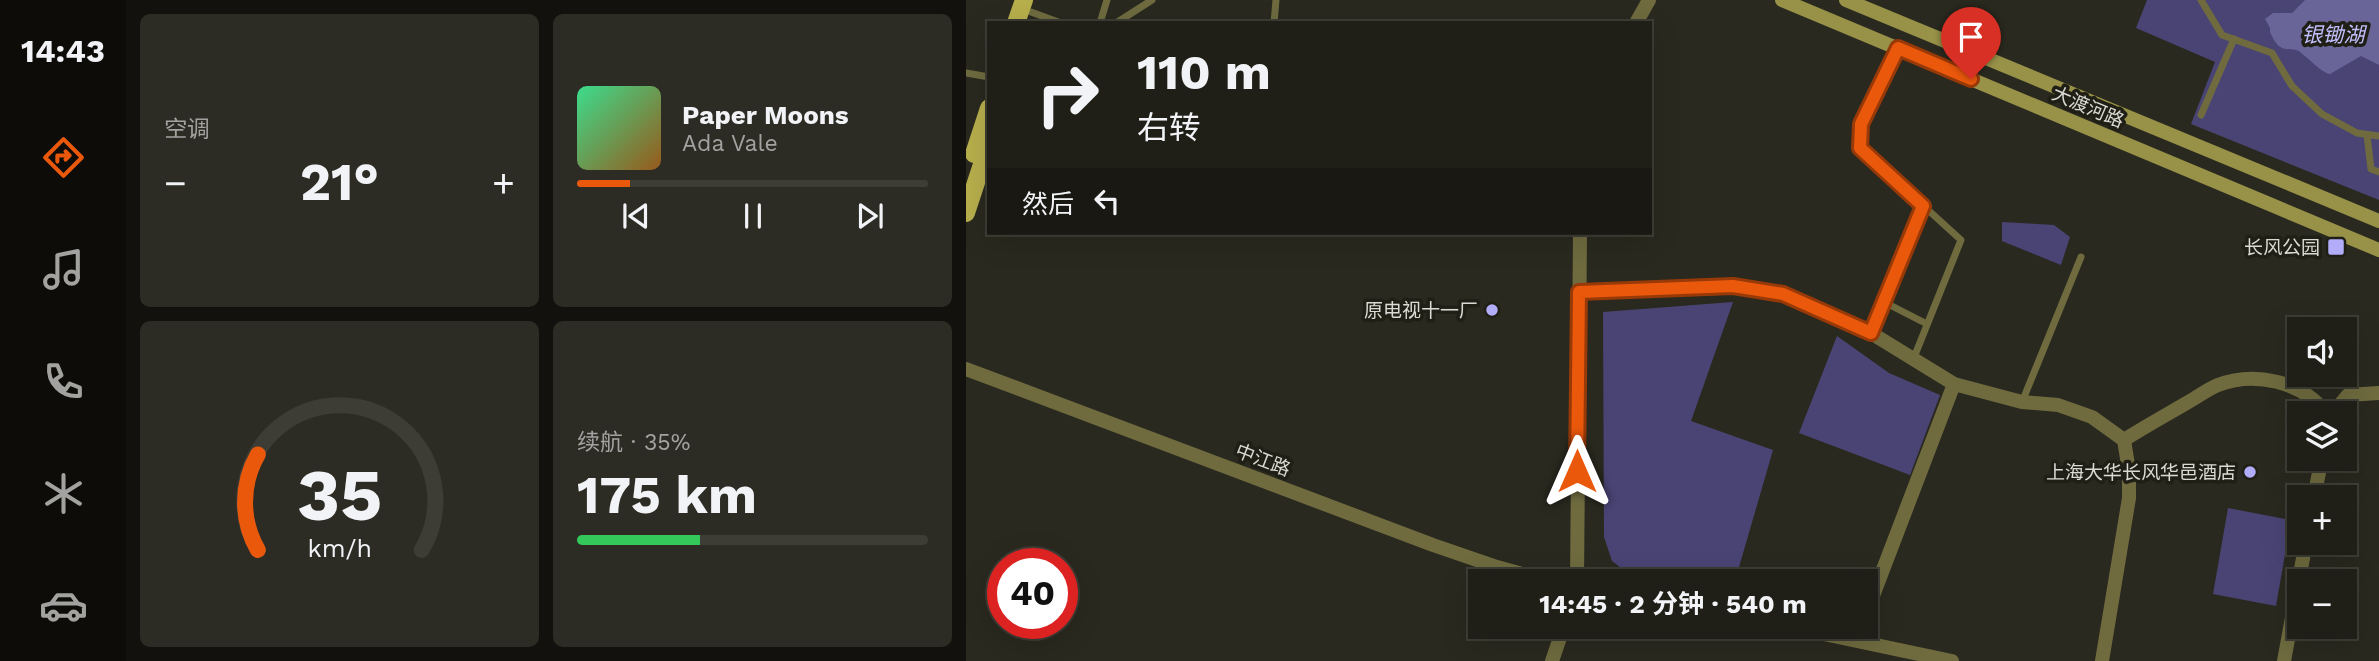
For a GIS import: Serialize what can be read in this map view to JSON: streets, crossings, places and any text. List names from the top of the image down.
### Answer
{
  "streets": {
    "main road": ["大渡河路"],
    "street": ["中江路"]
  },
  "water": ["银锄湖"],
  "places": {
    "transit": ["长风公园"],
    "other": ["原电视十一厂", "上海大华长风华邑酒店"]
  },
  "page": {
    "tabs": "14:43",
    "tile": [
      "空调",
      ["续航 · 35%", "175 km"]
    ],
    "turn": ["110 m", "右转"],
    "song": ["Paper Moons", "Ada Vale"],
    "heat": ["−", "21°", "+"],
    "then": "然后",
    "map_buttons": ["+", "−"],
    "limit": "40",
    "trip": "14:45 · 2 分钟 · 540 m",
    "gauge": ["35", "km/h"]
  }
}
